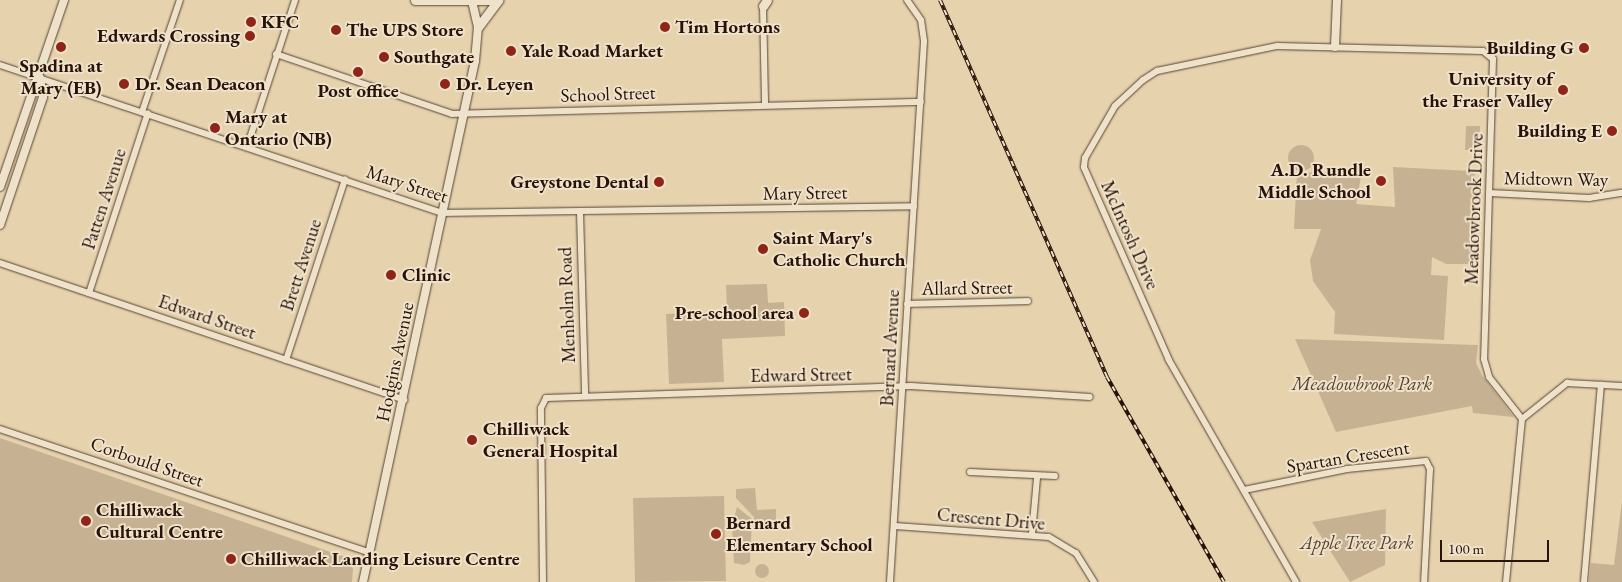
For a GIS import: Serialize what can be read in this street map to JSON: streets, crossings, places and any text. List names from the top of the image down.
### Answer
{
  "streets": {
    "street": [
      "School Street",
      "Midtown Way",
      "Mary Street",
      "Patten Avenue",
      "Meadowbrook Drive",
      "McIntosh Drive",
      "Brett Avenue",
      "Allard Street",
      "Menholm Road",
      "Edward Street",
      "Bernard Avenue",
      "Hodgins Avenue",
      "Spartan Crescent",
      "Corbould Street",
      "Crescent Drive"
    ]
  },
  "crossings": [
    ["School Street", "Bernard Avenue"],
    ["School Street", "Hodgins Avenue"],
    ["Midtown Way", "Meadowbrook Drive"],
    ["Mary Street", "Patten Avenue"],
    ["Mary Street", "Brett Avenue"],
    ["Mary Street", "Menholm Road"],
    ["Mary Street", "Bernard Avenue"],
    ["Mary Street", "Hodgins Avenue"],
    ["Patten Avenue", "Edward Street"],
    ["Meadowbrook Drive", "McIntosh Drive"],
    ["McIntosh Drive", "Spartan Crescent"],
    ["Brett Avenue", "Edward Street"],
    ["Allard Street", "Bernard Avenue"],
    ["Menholm Road", "Edward Street"],
    ["Edward Street", "Bernard Avenue"],
    ["Edward Street", "Hodgins Avenue"],
    ["Bernard Avenue", "Crescent Drive"],
    ["Hodgins Avenue", "Corbould Street"]
  ],
  "parks": ["Meadowbrook Park", "Apple Tree Park"],
  "places": [
    "KFC",
    "Tim Hortons",
    "The UPS Store",
    "Edwards Crossing",
    "Spadina at Mary (EB)",
    "Building G",
    "Yale Road Market",
    "Southgate",
    "Post office",
    "Dr. Sean Deacon",
    "Dr. Leyen",
    "University of the Fraser Valley",
    "Mary at Ontario (NB)",
    "Building E",
    "A.D. Rundle Middle School",
    "Greystone Dental",
    "Saint Mary's Catholic Church",
    "Clinic",
    "Pre-school area",
    "Chilliwack General Hospital",
    "Chilliwack Cultural Centre",
    "Bernard Elementary School",
    "Chilliwack Landing Leisure Centre"
  ],
  "scale_bar": "100 m"
}
